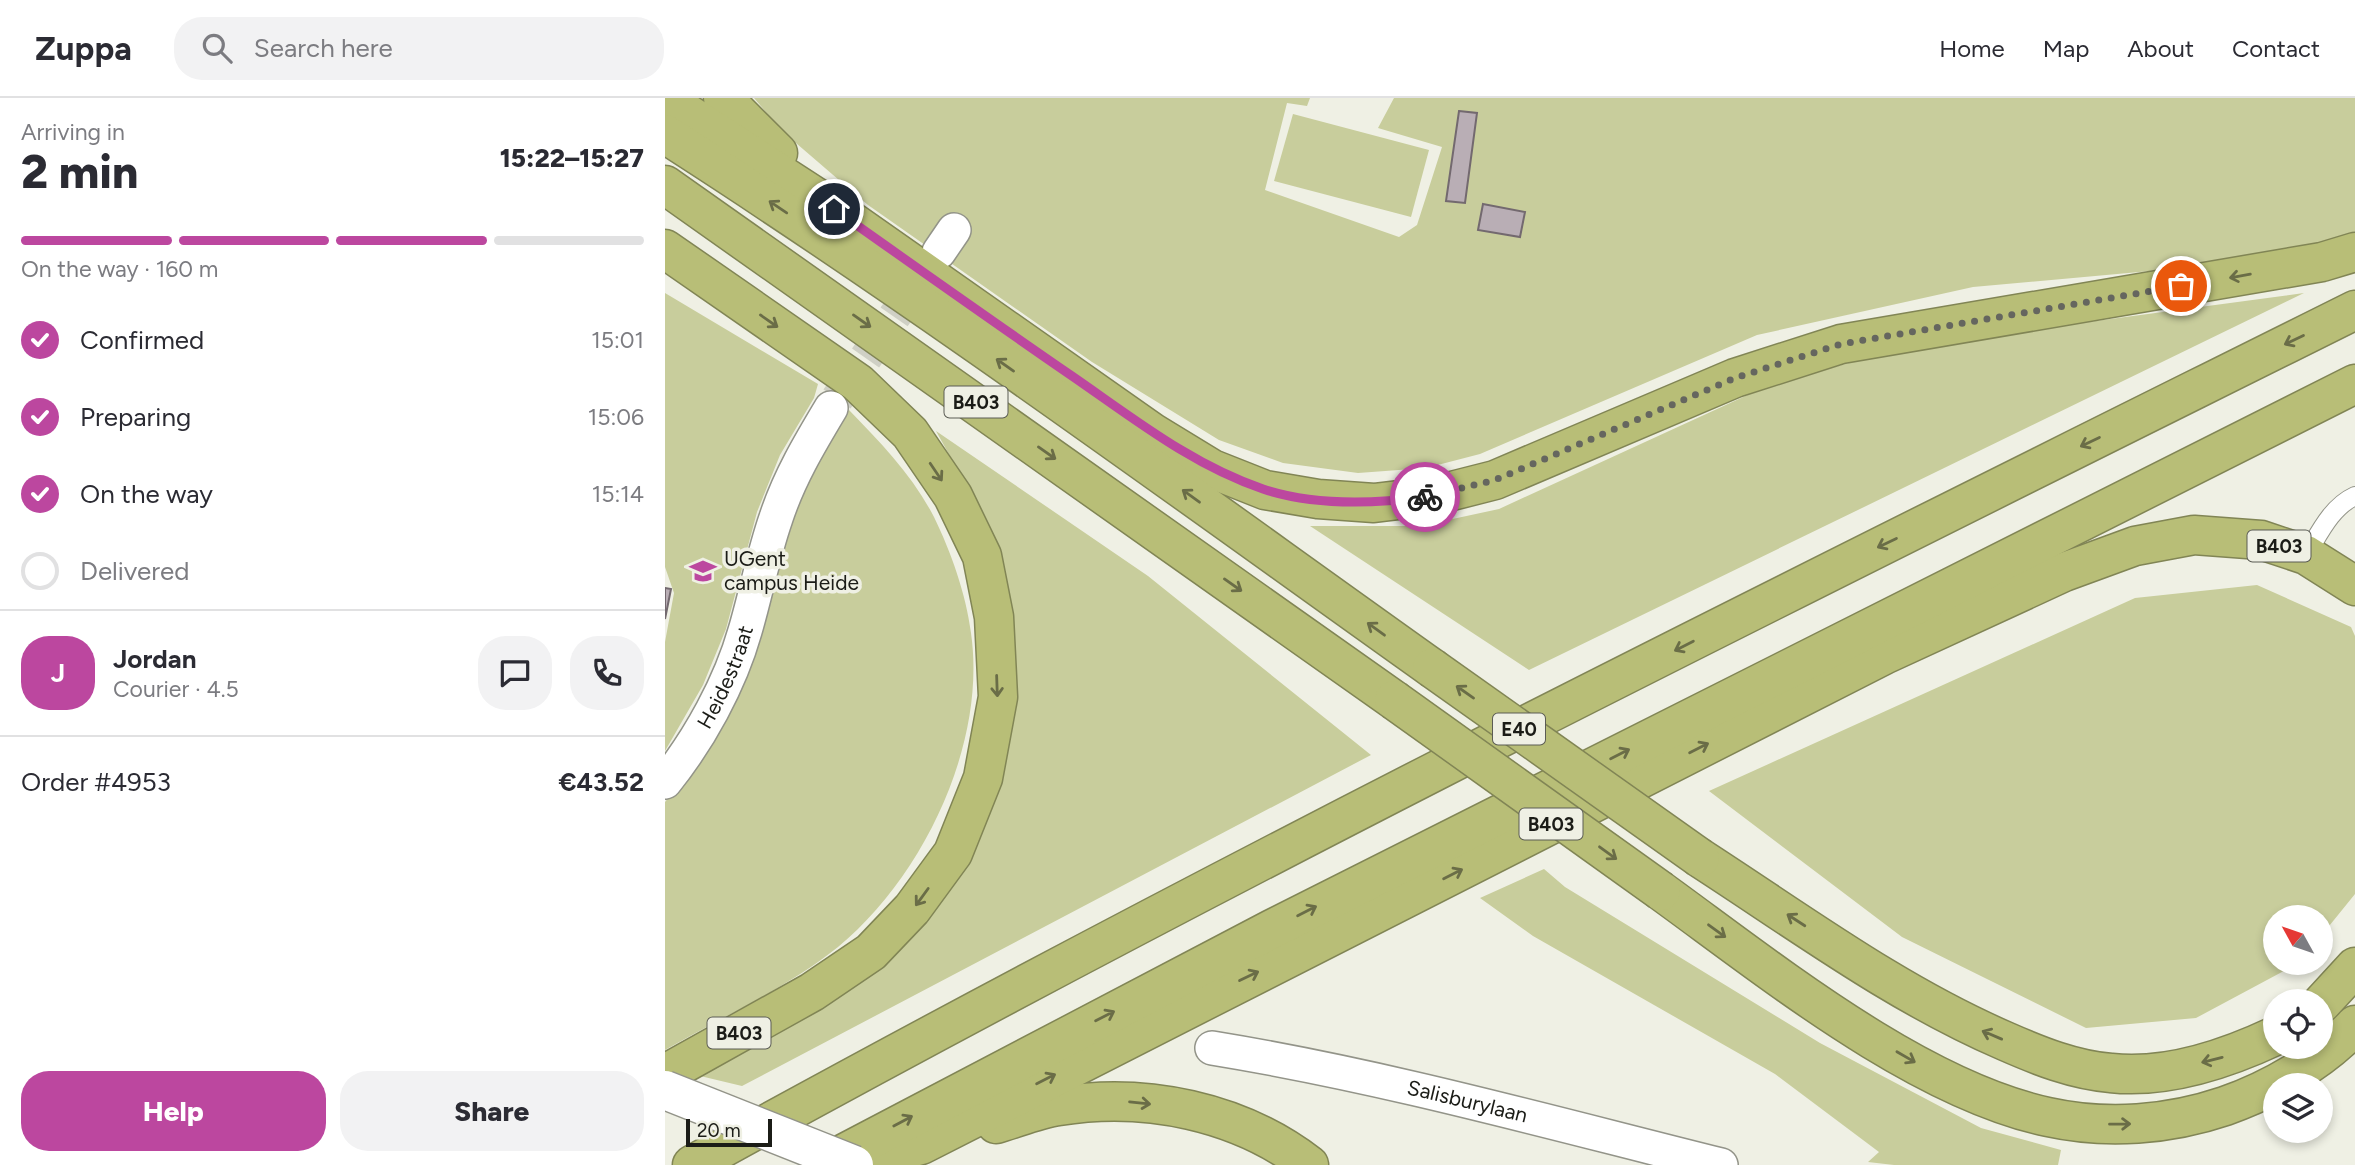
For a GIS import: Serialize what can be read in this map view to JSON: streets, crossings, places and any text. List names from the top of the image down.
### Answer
{
  "streets": {
    "highway": ["B403", "E40"],
    "street": ["Heidestraat", "Salisburylaan"]
  },
  "places": {
    "school or university": ["UGent campus Heide"]
  },
  "scale_bar": "20 m",
  "north": "top left",
  "page": {
    "header": "Zuppa",
    "search": "Search here",
    "nav": [
      "Home",
      "Map",
      "About",
      "Contact"
    ],
    "heading": ["2 min", "Arriving in", "15:22–15:27"],
    "panel": [
      "Jordan",
      "Courier · 4.5",
      "Order #4953",
      "€43.52"
    ],
    "bar": "On the way · 160 m",
    "list": [
      ["Confirmed", "15:01"],
      ["Preparing", "15:06"],
      ["On the way", "15:14"],
      "Delivered"
    ],
    "round": "J",
    "buttons": ["Help", "Share"],
    "scale": "20 m"
  }
}
